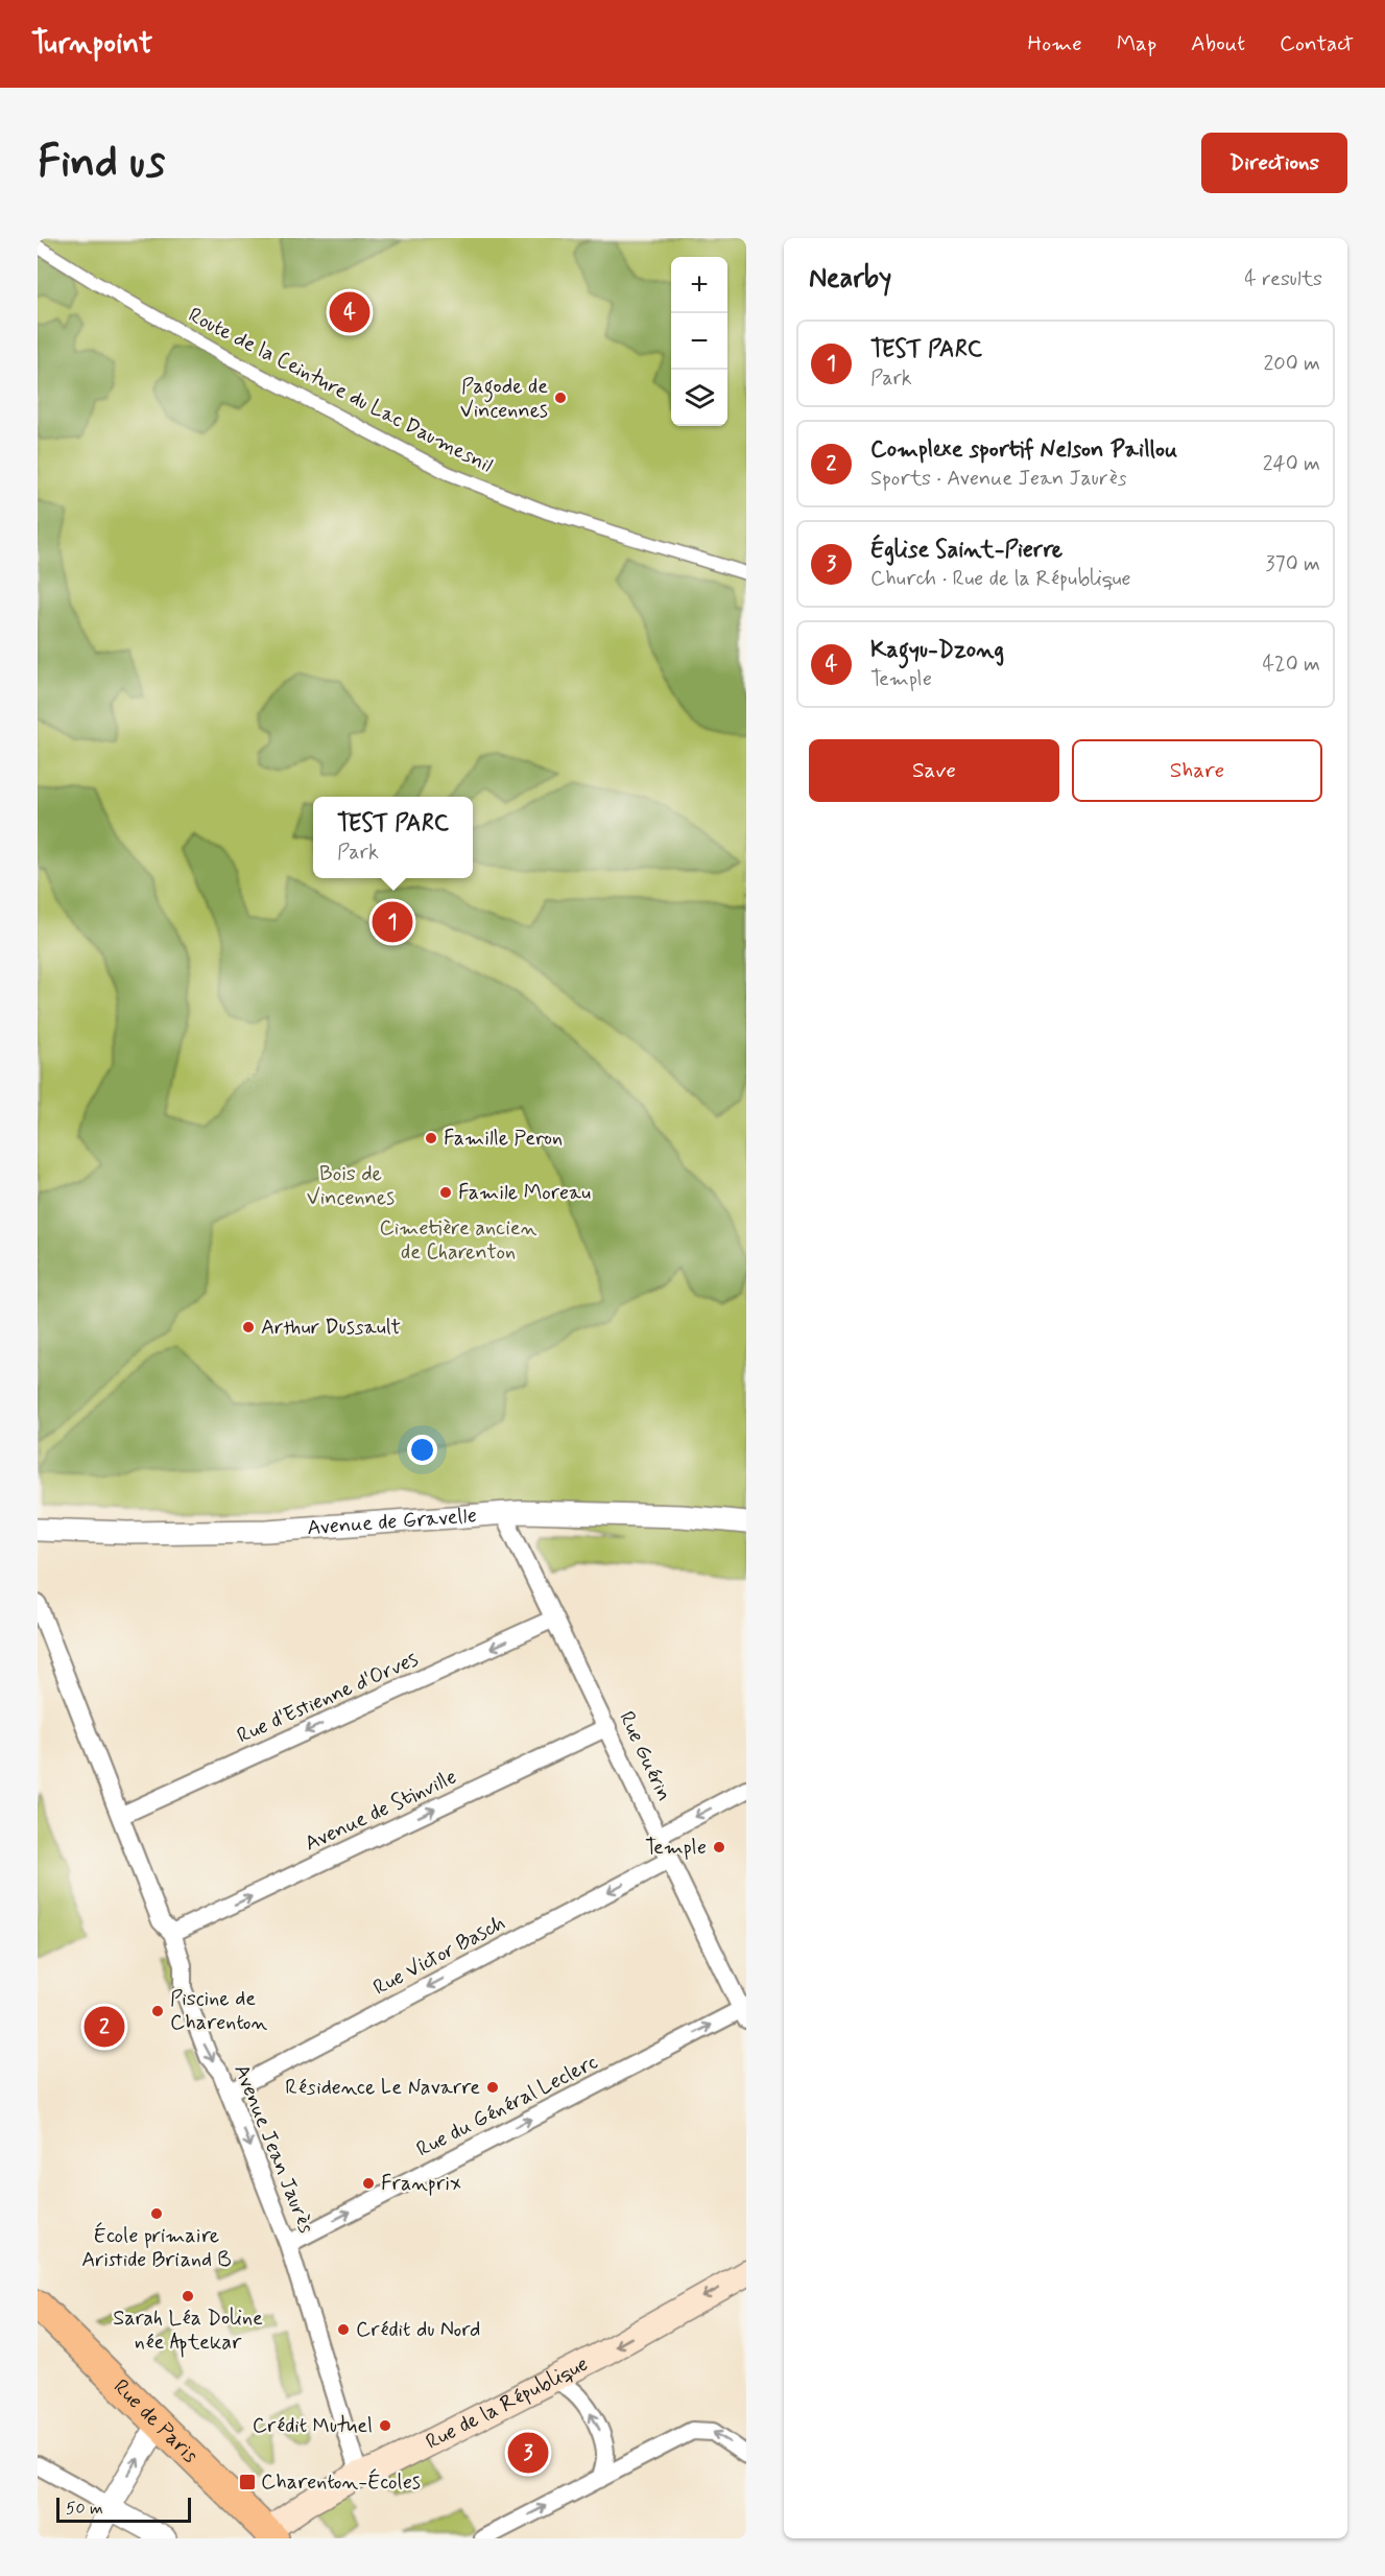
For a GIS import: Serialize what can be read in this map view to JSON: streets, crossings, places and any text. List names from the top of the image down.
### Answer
{
  "streets": {
    "main road": ["Rue de la République", "Rue de Paris"],
    "street": [
      "Route de la Ceinture du Lac Daumesnil",
      "Avenue de Gravelle",
      "Rue d'Estienne d'Orves",
      "Rue Guérin",
      "Avenue de Stinville",
      "Rue Victor Basch",
      "Rue du Général Leclerc",
      "Avenue Jean Jaurès"
    ]
  },
  "crossings": [
    ["Avenue de Gravelle", "Rue Guérin"],
    ["Rue d'Estienne d'Orves", "Rue Guérin"],
    ["Rue d'Estienne d'Orves", "Avenue Jean Jaurès"],
    ["Rue Guérin", "Avenue de Stinville"],
    ["Rue Guérin", "Rue Victor Basch"],
    ["Rue Guérin", "Rue du Général Leclerc"],
    ["Avenue de Stinville", "Avenue Jean Jaurès"],
    ["Rue Victor Basch", "Avenue Jean Jaurès"],
    ["Rue du Général Leclerc", "Avenue Jean Jaurès"],
    ["Avenue Jean Jaurès", "Rue de la République"],
    ["Rue de la République", "Rue de Paris"]
  ],
  "one_way": [
    "Rue d'Estienne d'Orves",
    "Avenue de Stinville",
    "Rue Victor Basch",
    "Rue du Général Leclerc",
    "Avenue Jean Jaurès",
    "Rue de la République"
  ],
  "parks": ["Bois de Vincennes", "Cimetière ancien de Charenton"],
  "places": {
    "other": [
      "Pagode de Vincennes",
      "Famille Peron",
      "Famile Moreau",
      "Arthur Dussault",
      "Temple",
      "Piscine de Charenton",
      "Résidence Le Navarre",
      "Franprix",
      "École primaire Aristide Briand B",
      "Sarah Léa Doline née Aptekar",
      "Crédit du Nord",
      "Crédit Mutuel"
    ],
    "transit": ["Charenton-Écoles"]
  },
  "scale_bar": "50 m",
  "page": {
    "header": "Turnpoint",
    "nav": [
      "Home",
      "Map",
      "About",
      "Contact"
    ],
    "buttons": [
      "Directions",
      ["Save", "Share"]
    ],
    "title": "Find us",
    "heading": ["Nearby", "4 results"],
    "map_buttons": ["+", "−"],
    "pins": [
      "4",
      "1",
      "2",
      "3"
    ],
    "list": [
      {
        "mark": "1",
        "name": "TEST PARC",
        "note": "Park",
        "value": "200 m"
      },
      {
        "mark": "2",
        "name": "Complexe sportif Nelson Paillou",
        "note": "Sports · Avenue Jean Jaurès",
        "value": "240 m"
      },
      {
        "mark": "3",
        "name": "Église Saint-Pierre",
        "note": "Church · Rue de la République",
        "value": "370 m"
      },
      {
        "mark": "4",
        "name": "Kagyu-Dzong",
        "note": "Temple",
        "value": "420 m"
      }
    ],
    "popup": ["TEST PARC", "Park"],
    "scale": "50 m"
  }
}
